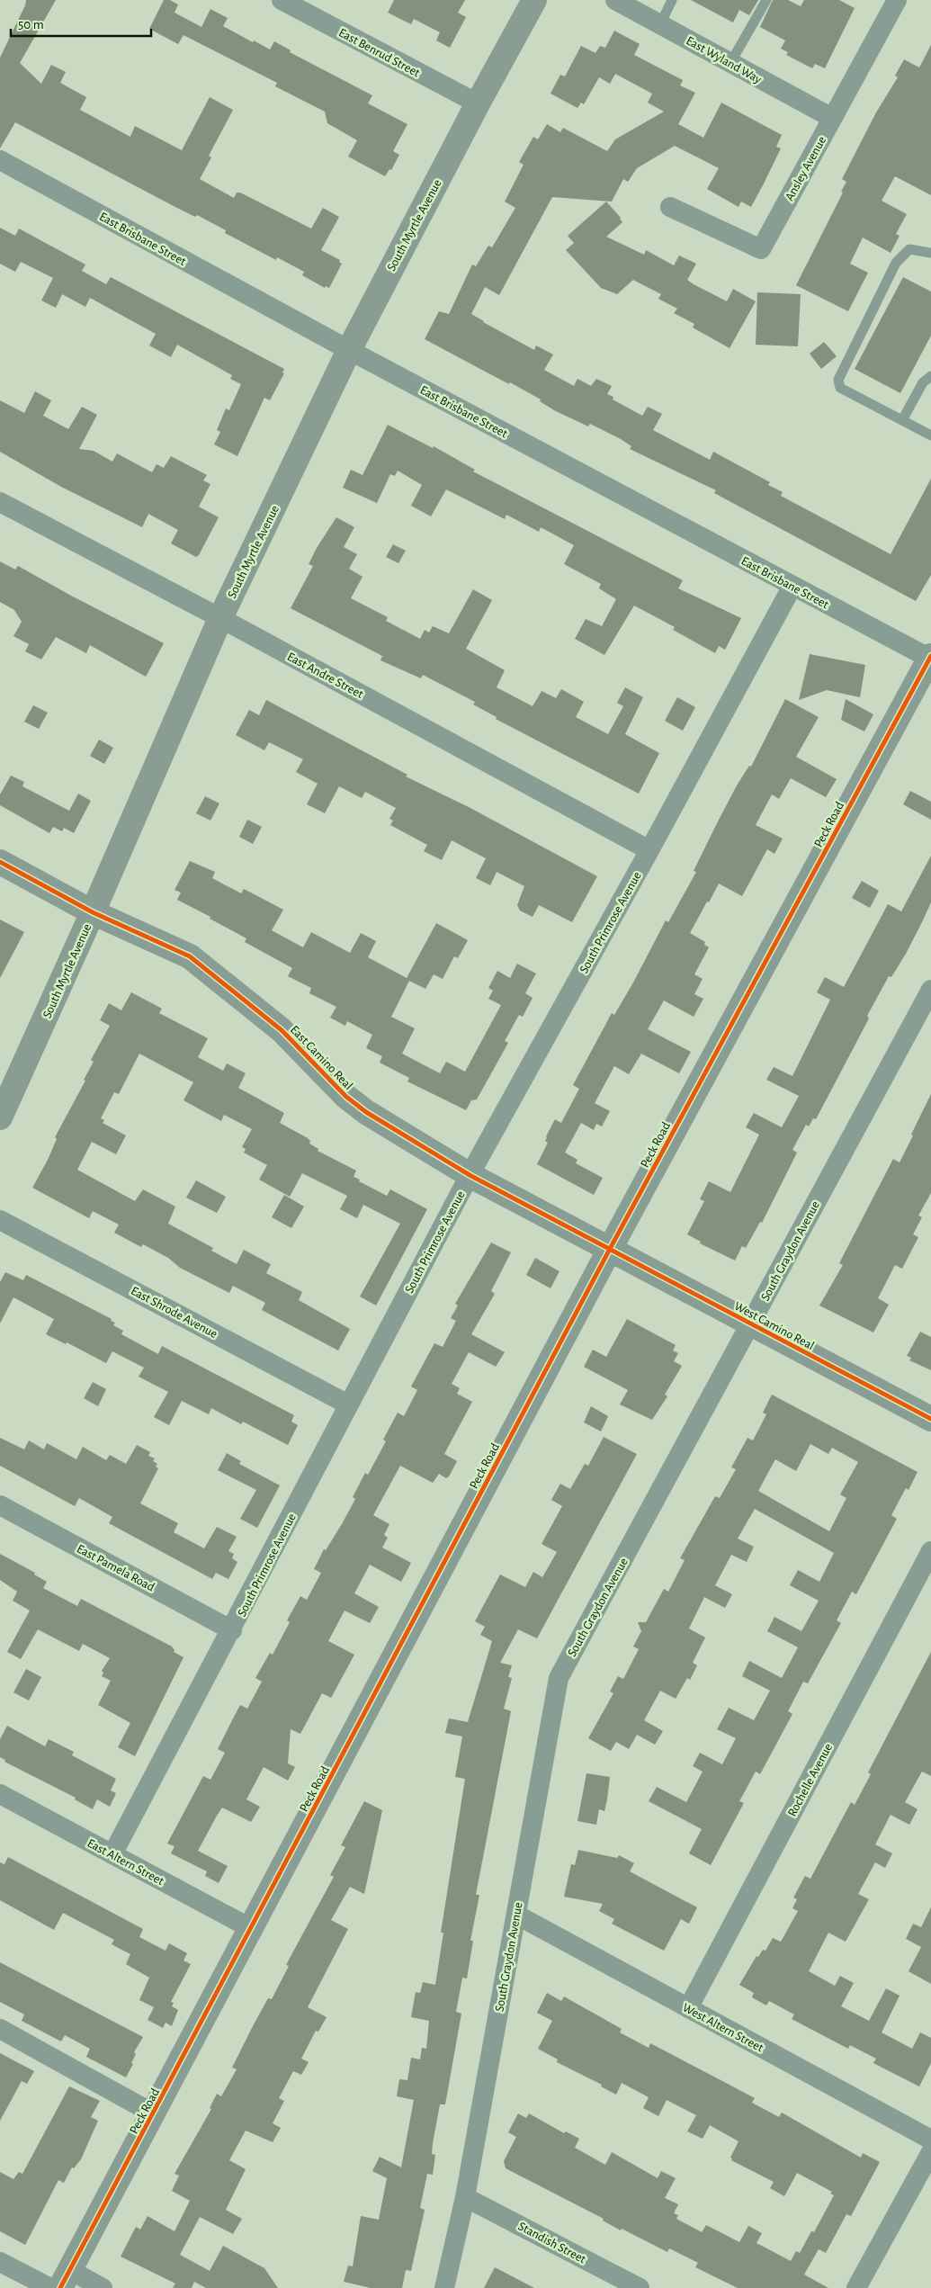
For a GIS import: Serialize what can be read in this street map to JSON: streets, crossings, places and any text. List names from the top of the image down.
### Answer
{
  "streets": {
    "main road": ["South Myrtle Avenue"],
    "street": [
      "East Benrud Street",
      "East Wyland Way",
      "Ansley Avenue",
      "East Brisbane Street",
      "East Andre Street",
      "Peck Road",
      "South Primrose Avenue",
      "East Camino Real",
      "South Graydon Avenue",
      "East Shrode Avenue",
      "West Camino Real",
      "East Pamela Road",
      "Rochelle Avenue",
      "East Altern Street",
      "West Altern Street",
      "Standish Street"
    ]
  },
  "crossings": [
    ["East Benrud Street", "South Myrtle Avenue"],
    ["East Wyland Way", "Ansley Avenue"],
    ["South Myrtle Avenue", "East Brisbane Street"],
    ["South Myrtle Avenue", "East Andre Street"],
    ["South Myrtle Avenue", "East Camino Real"],
    ["East Brisbane Street", "Peck Road"],
    ["East Brisbane Street", "South Primrose Avenue"],
    ["East Andre Street", "South Primrose Avenue"],
    ["Peck Road", "East Camino Real"],
    ["Peck Road", "West Camino Real"],
    ["Peck Road", "East Altern Street"],
    ["South Primrose Avenue", "East Camino Real"],
    ["South Primrose Avenue", "East Shrode Avenue"],
    ["South Primrose Avenue", "East Pamela Road"],
    ["South Primrose Avenue", "East Altern Street"],
    ["East Camino Real", "West Camino Real"],
    ["South Graydon Avenue", "West Camino Real"],
    ["South Graydon Avenue", "West Altern Street"],
    ["South Graydon Avenue", "Standish Street"],
    ["Rochelle Avenue", "West Altern Street"]
  ],
  "scale_bar": "50 m"
}
